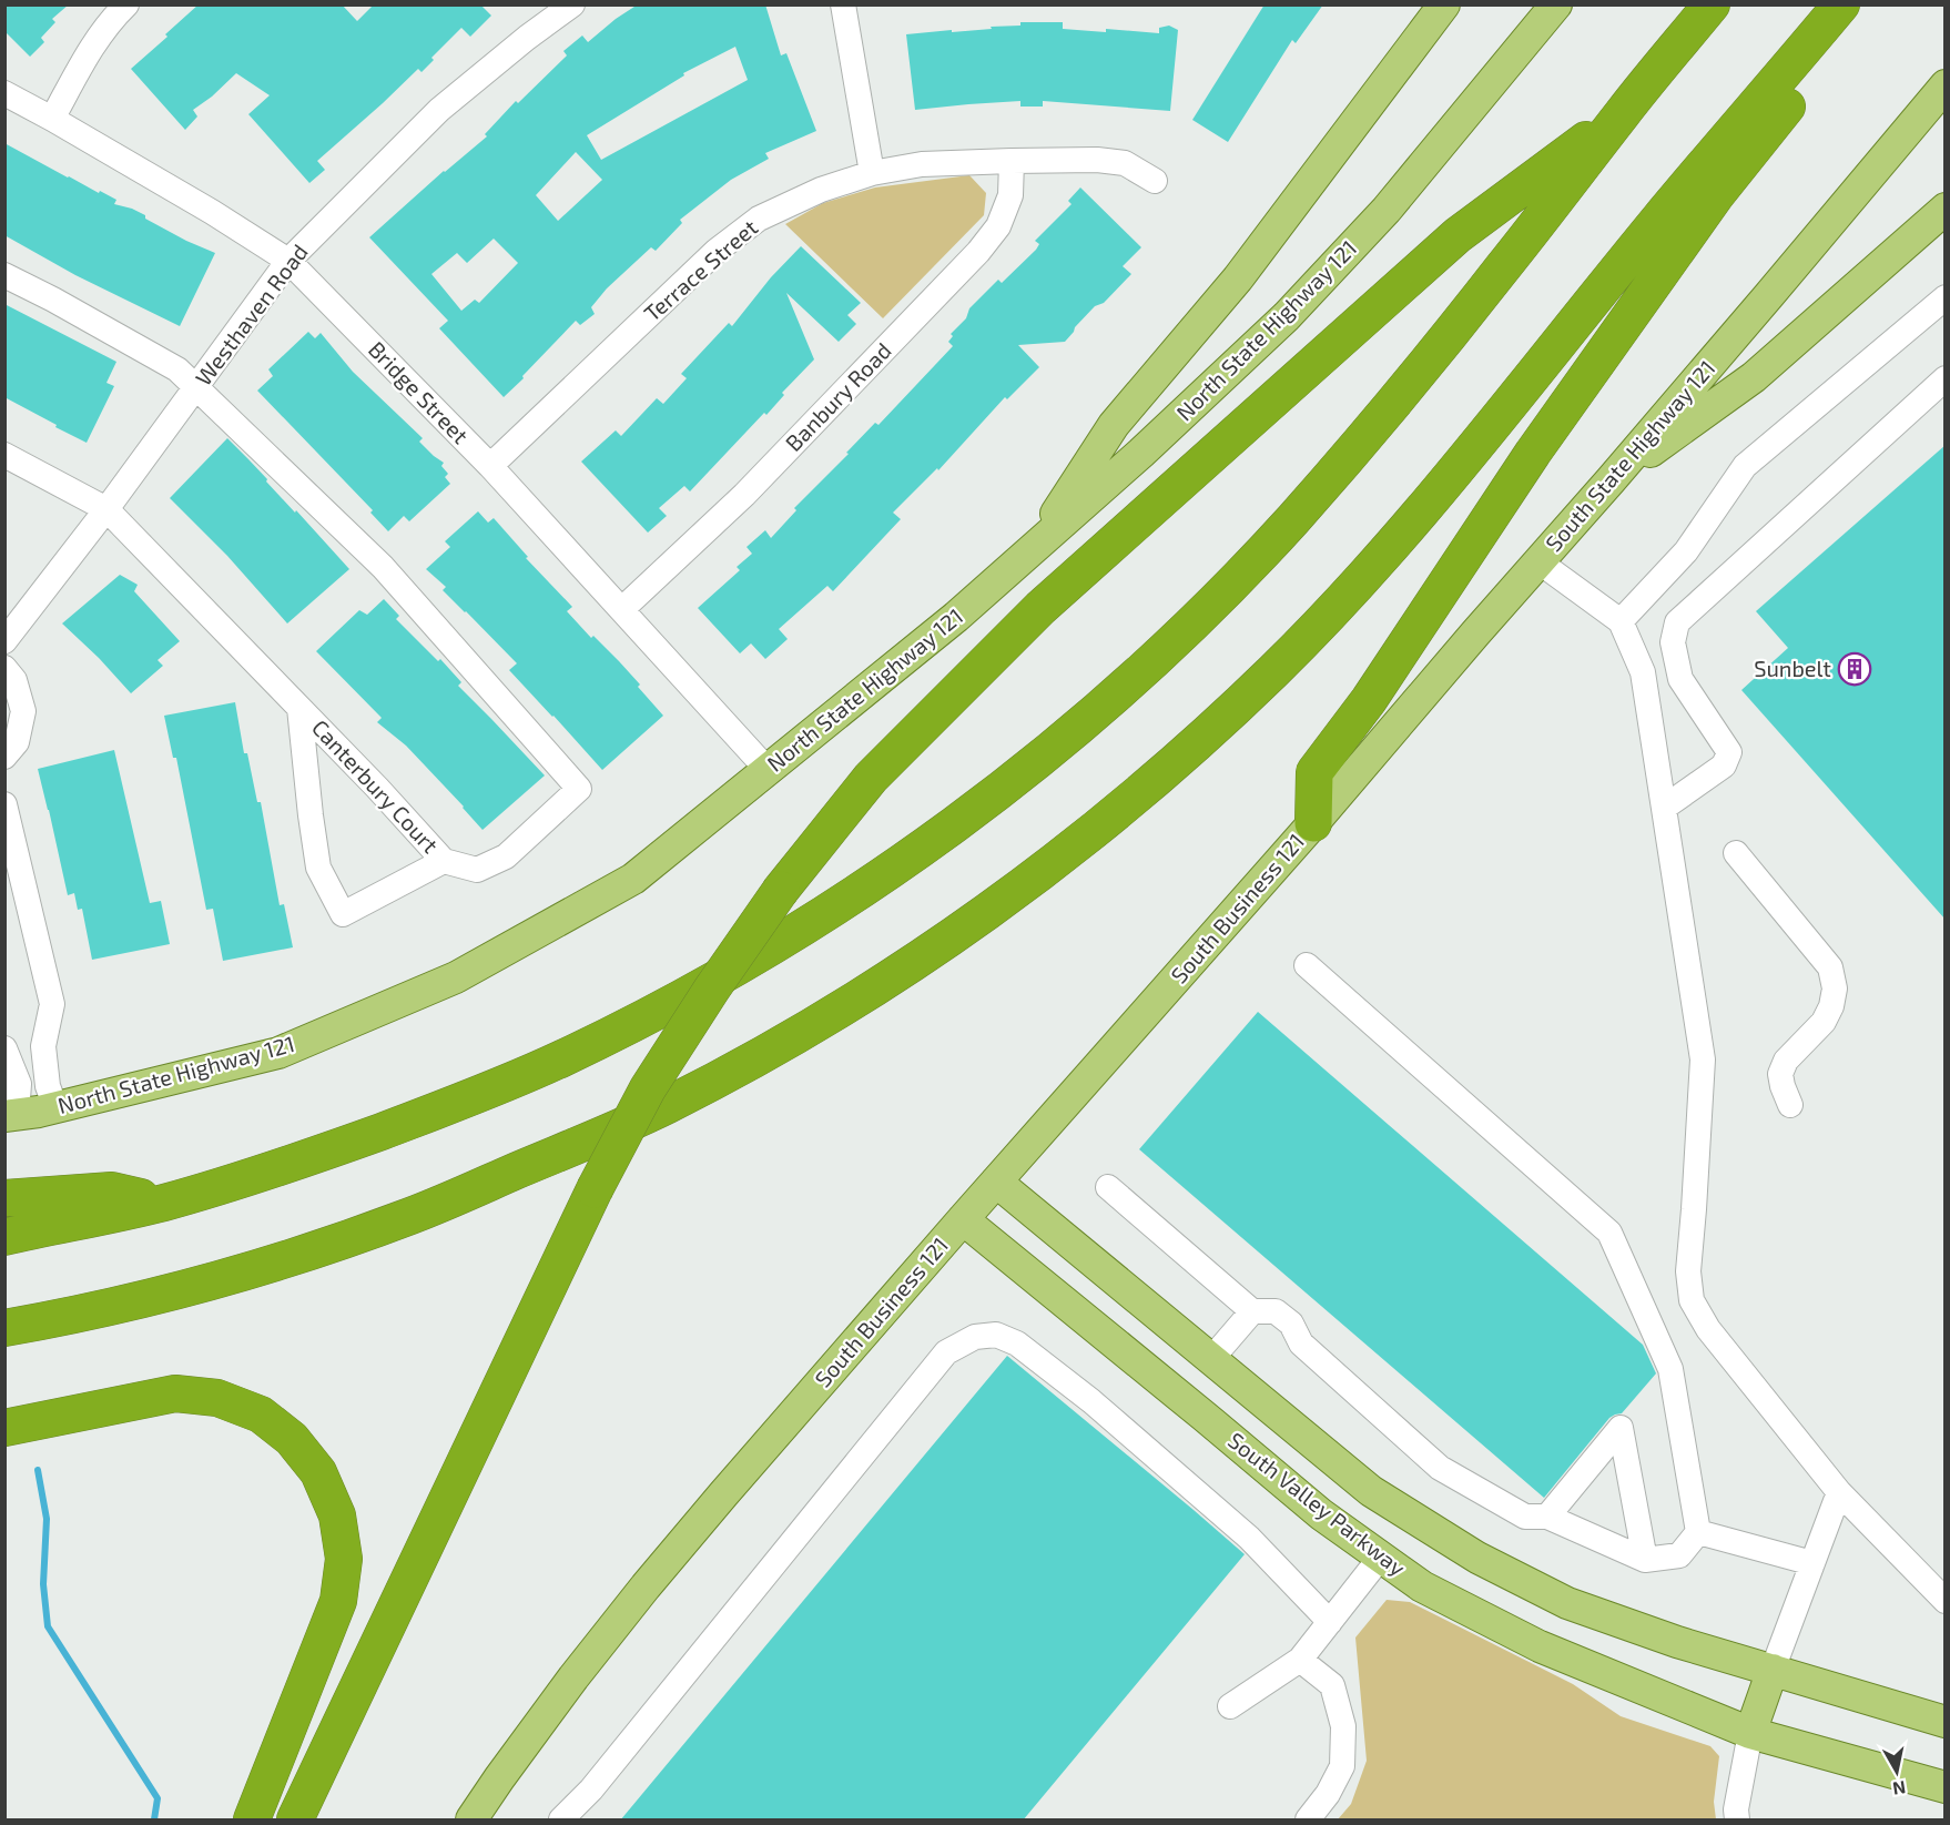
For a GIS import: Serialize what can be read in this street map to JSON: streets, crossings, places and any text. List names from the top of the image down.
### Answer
{
  "streets": {
    "main road": [
      "North State Highway 121",
      "South State Highway 121",
      "South Business 121",
      "South Valley Parkway"
    ],
    "street": [
      "Terrace Street",
      "Westhaven Road",
      "Bridge Street",
      "Banbury Road",
      "Canterbury Court"
    ]
  },
  "crossings": [
    ["Terrace Street", "Bridge Street"],
    ["Terrace Street", "Banbury Road"],
    ["Westhaven Road", "Bridge Street"],
    ["Westhaven Road", "Canterbury Court"],
    ["North State Highway 121", "Bridge Street"],
    ["Bridge Street", "Banbury Road"],
    ["South State Highway 121", "South Business 121"],
    ["South Business 121", "South Valley Parkway"]
  ],
  "places": {
    "building": ["Sunbelt"]
  },
  "north": "bottom"
}
